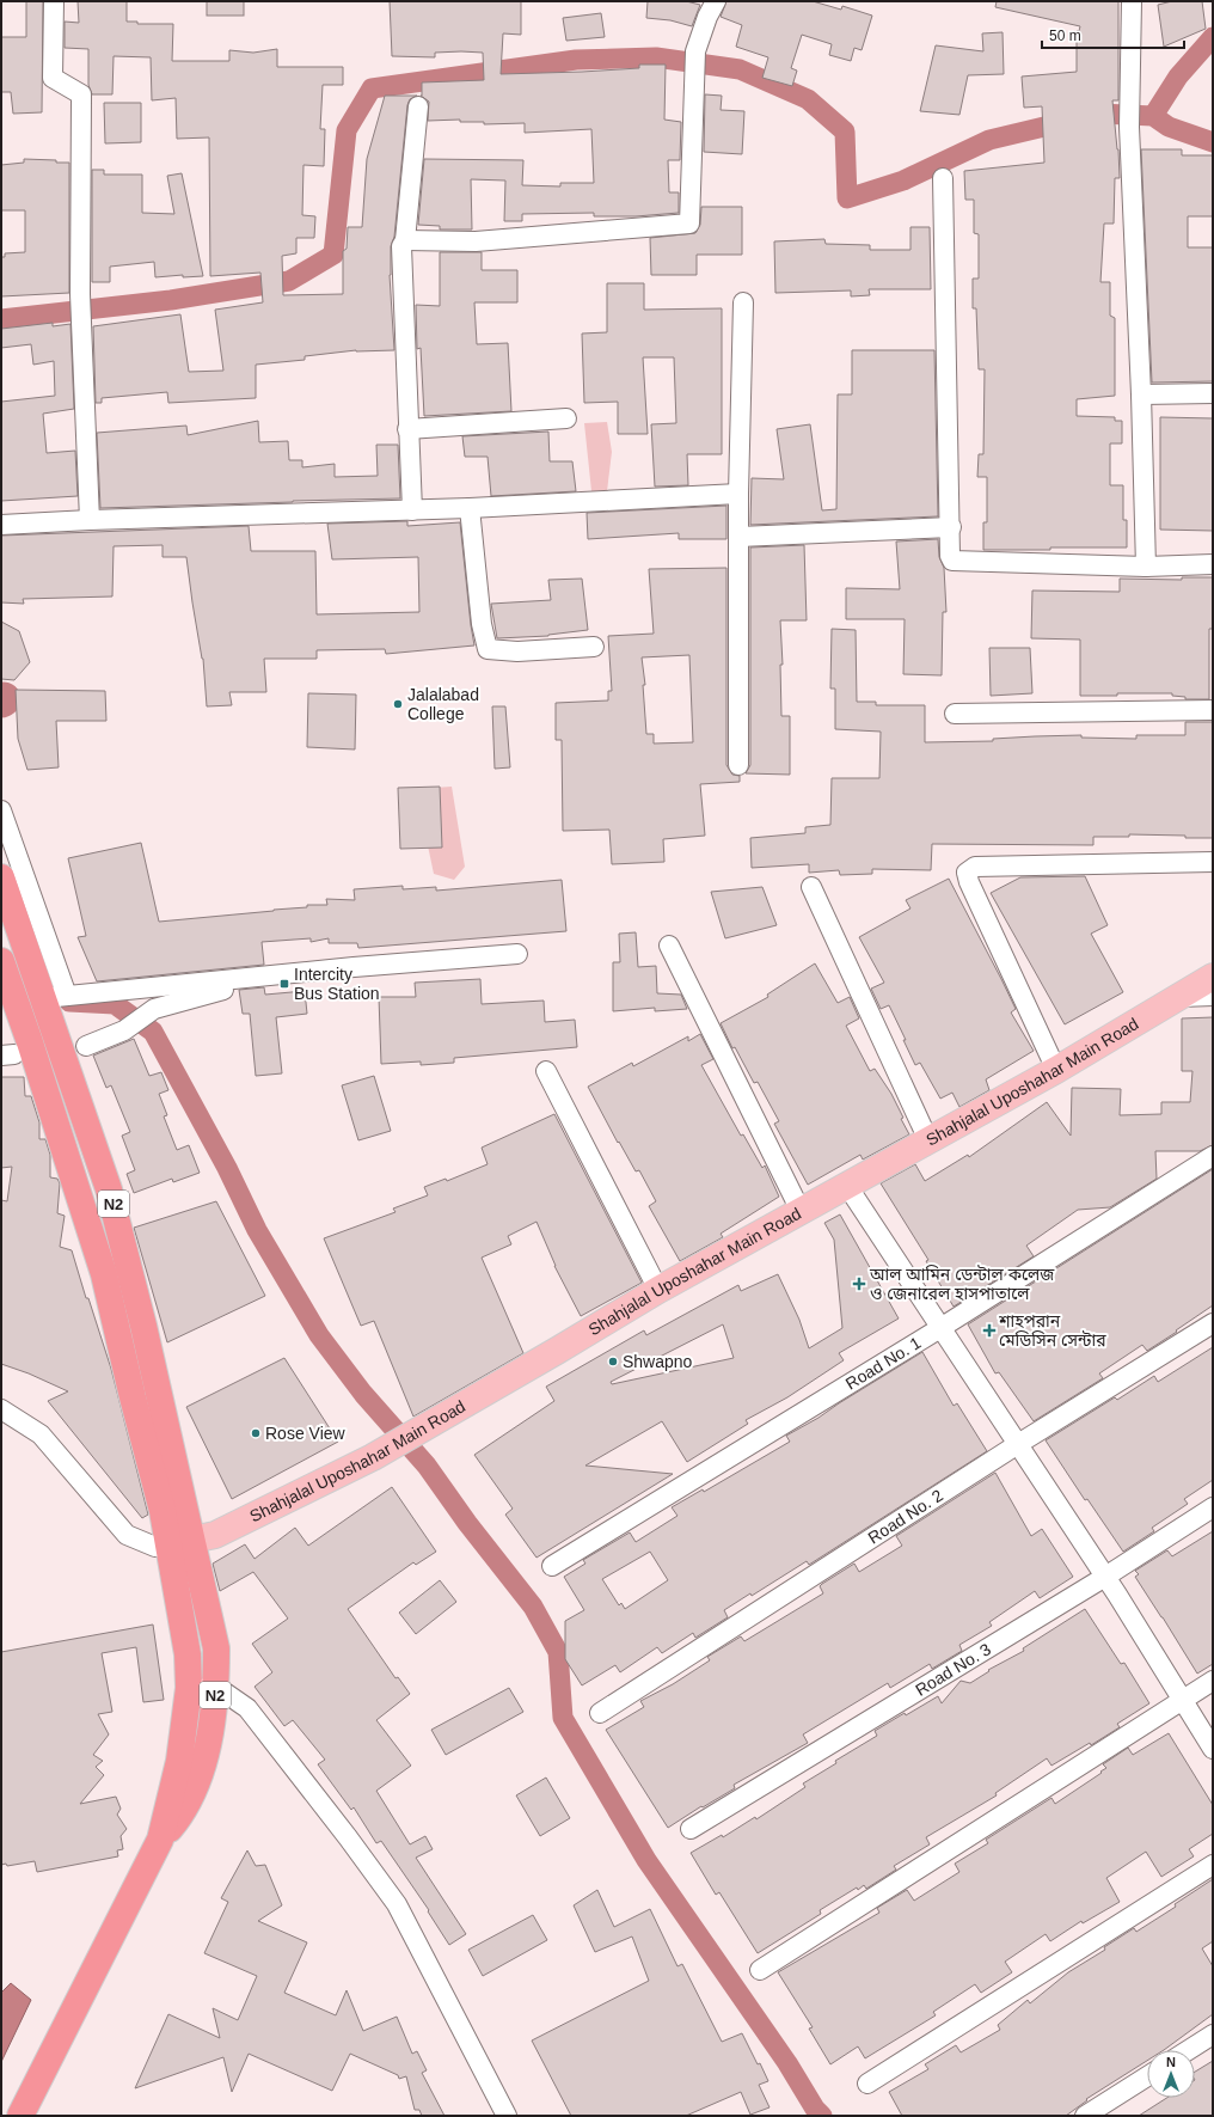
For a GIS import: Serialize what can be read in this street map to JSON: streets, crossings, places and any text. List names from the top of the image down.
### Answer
{
  "streets": {
    "highway": ["N2"],
    "main road": ["Shahjalal Uposhahar Main Road"],
    "street": ["Road No. 1", "Road No. 2", "Road No. 3"]
  },
  "crossings": [
    ["Shahjalal Uposhahar Main Road", "N2"]
  ],
  "places": {
    "other": ["Jalalabad College", "Shwapno", "Rose View"],
    "transit": ["Intercity Bus Station"],
    "health": ["আল আমিন ডেন্টাল কলেজ ও জেনারেল হাসপাতালে", "শাহপরান মেডিসিন সেন্টার"]
  },
  "scale_bar": "50 m",
  "north": "top"
}
